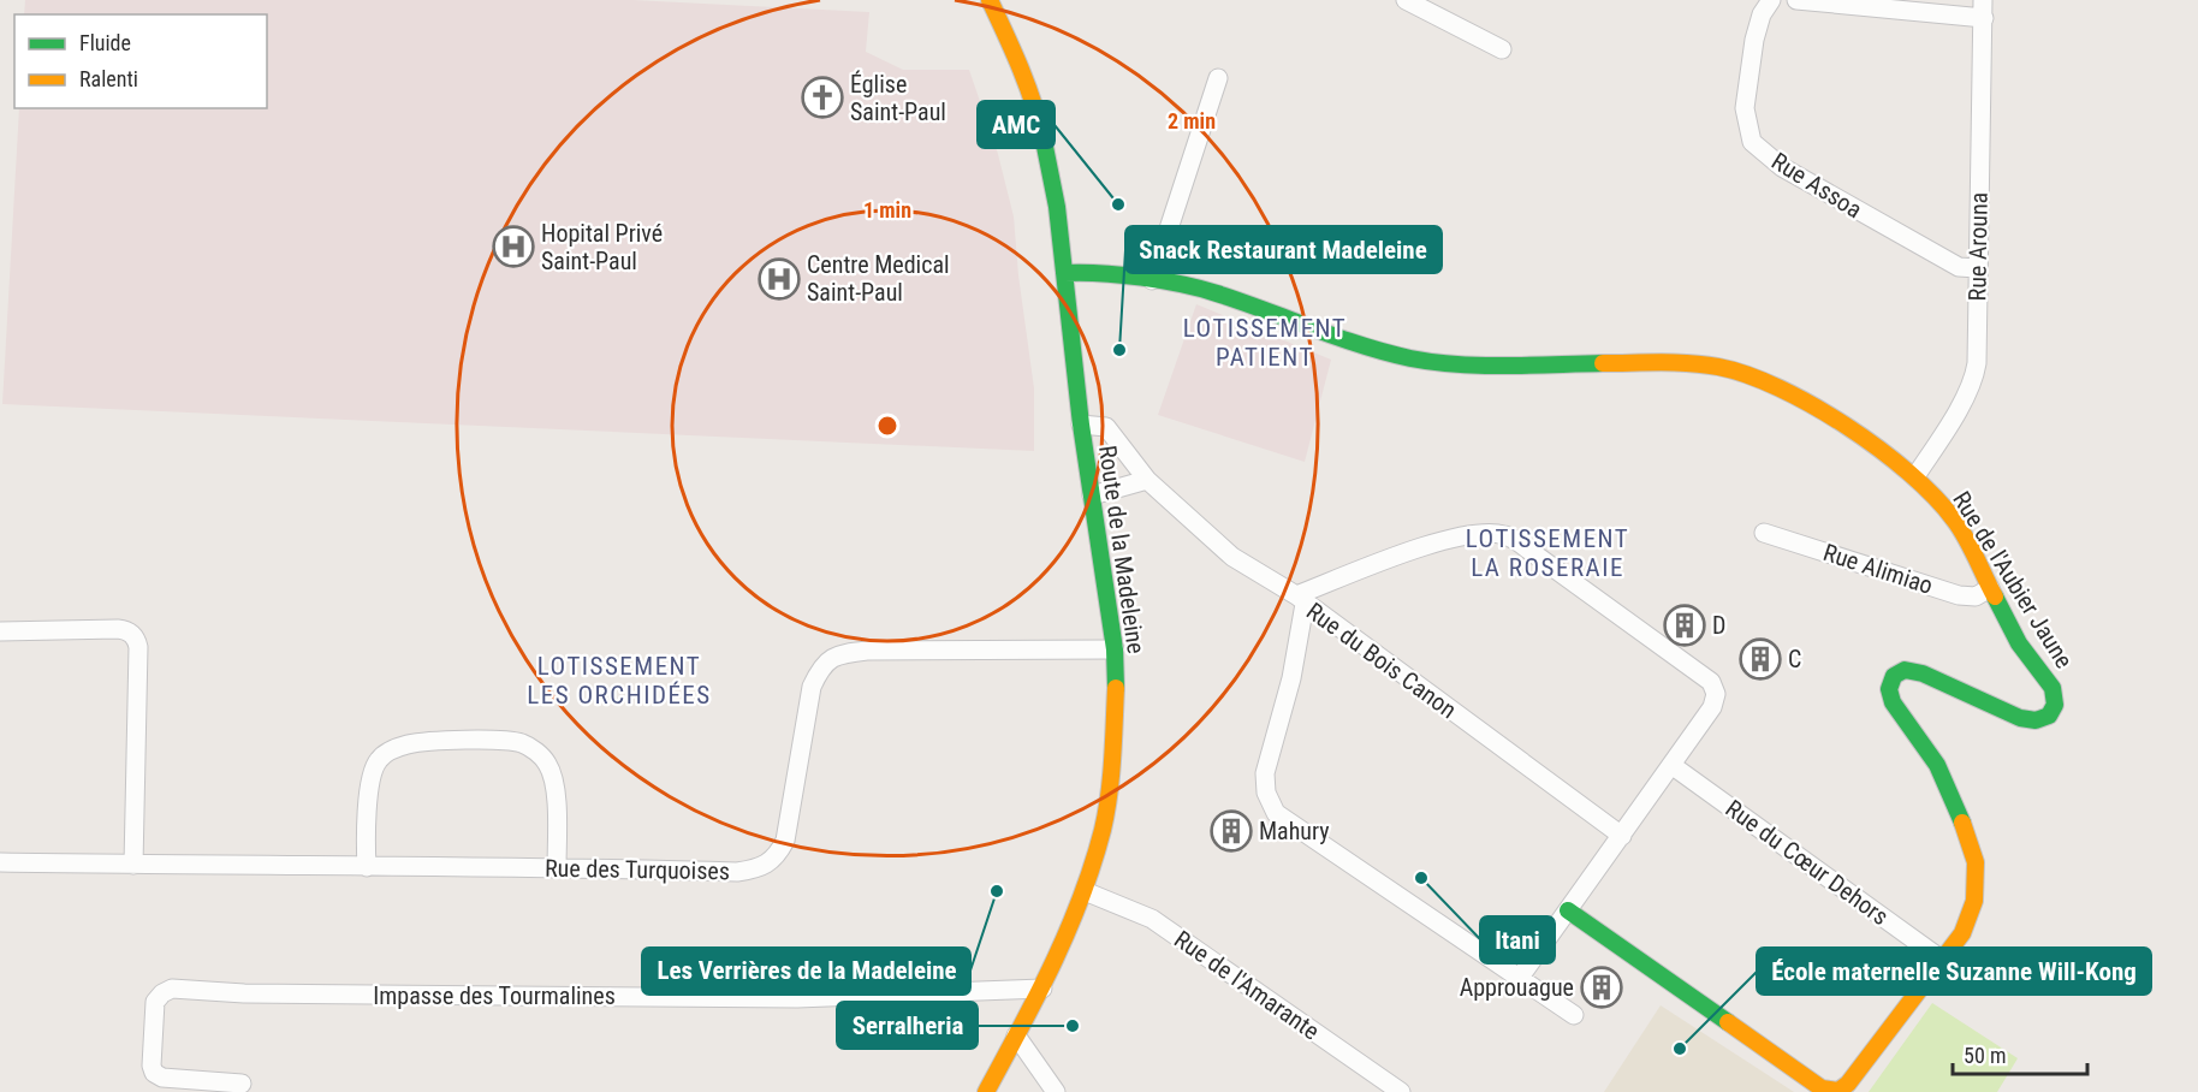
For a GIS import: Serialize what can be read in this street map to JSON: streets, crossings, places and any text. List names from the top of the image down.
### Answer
{
  "streets": {
    "street": [
      "Rue Assoa",
      "Rue Arouna",
      "Route de la Madeleine",
      "Rue Alimiao",
      "Rue de l'Aubier Jaune",
      "Rue du Bois Canon",
      "Rue du Cœur Dehors",
      "Rue des Turquoises",
      "Rue de l'Amarante",
      "Impasse des Tourmalines"
    ]
  },
  "crossings": [
    ["Rue Assoa", "Rue Arouna"],
    ["Rue Arouna", "Rue de l'Aubier Jaune"],
    ["Route de la Madeleine", "Rue de l'Aubier Jaune"],
    ["Route de la Madeleine", "Rue du Bois Canon"],
    ["Route de la Madeleine", "Rue des Turquoises"],
    ["Route de la Madeleine", "Rue de l'Amarante"],
    ["Route de la Madeleine", "Impasse des Tourmalines"],
    ["Rue Alimiao", "Rue de l'Aubier Jaune"],
    ["Rue de l'Aubier Jaune", "Rue du Cœur Dehors"]
  ],
  "districts": ["LOTISSEMENT PATIENT", "LOTISSEMENT LA ROSERAIE", "LOTISSEMENT LES ORCHIDÉES"],
  "places": {
    "church": ["Église Saint-Paul"],
    "other": [
      "AMC",
      "Snack Restaurant Madeleine",
      "Itani",
      "Les Verrières de la Madeleine",
      "Serralheria",
      "École maternelle Suzanne Will-Kong"
    ],
    "hospital": ["Hopital Privé Saint-Paul", "Centre Medical Saint-Paul"],
    "building": [
      "D",
      "C",
      "Mahury",
      "Approuague"
    ]
  },
  "legend": ["Fluide", "Ralenti"],
  "scale_bar": "50 m",
  "rings": ["2 min", "1 min"]
}
